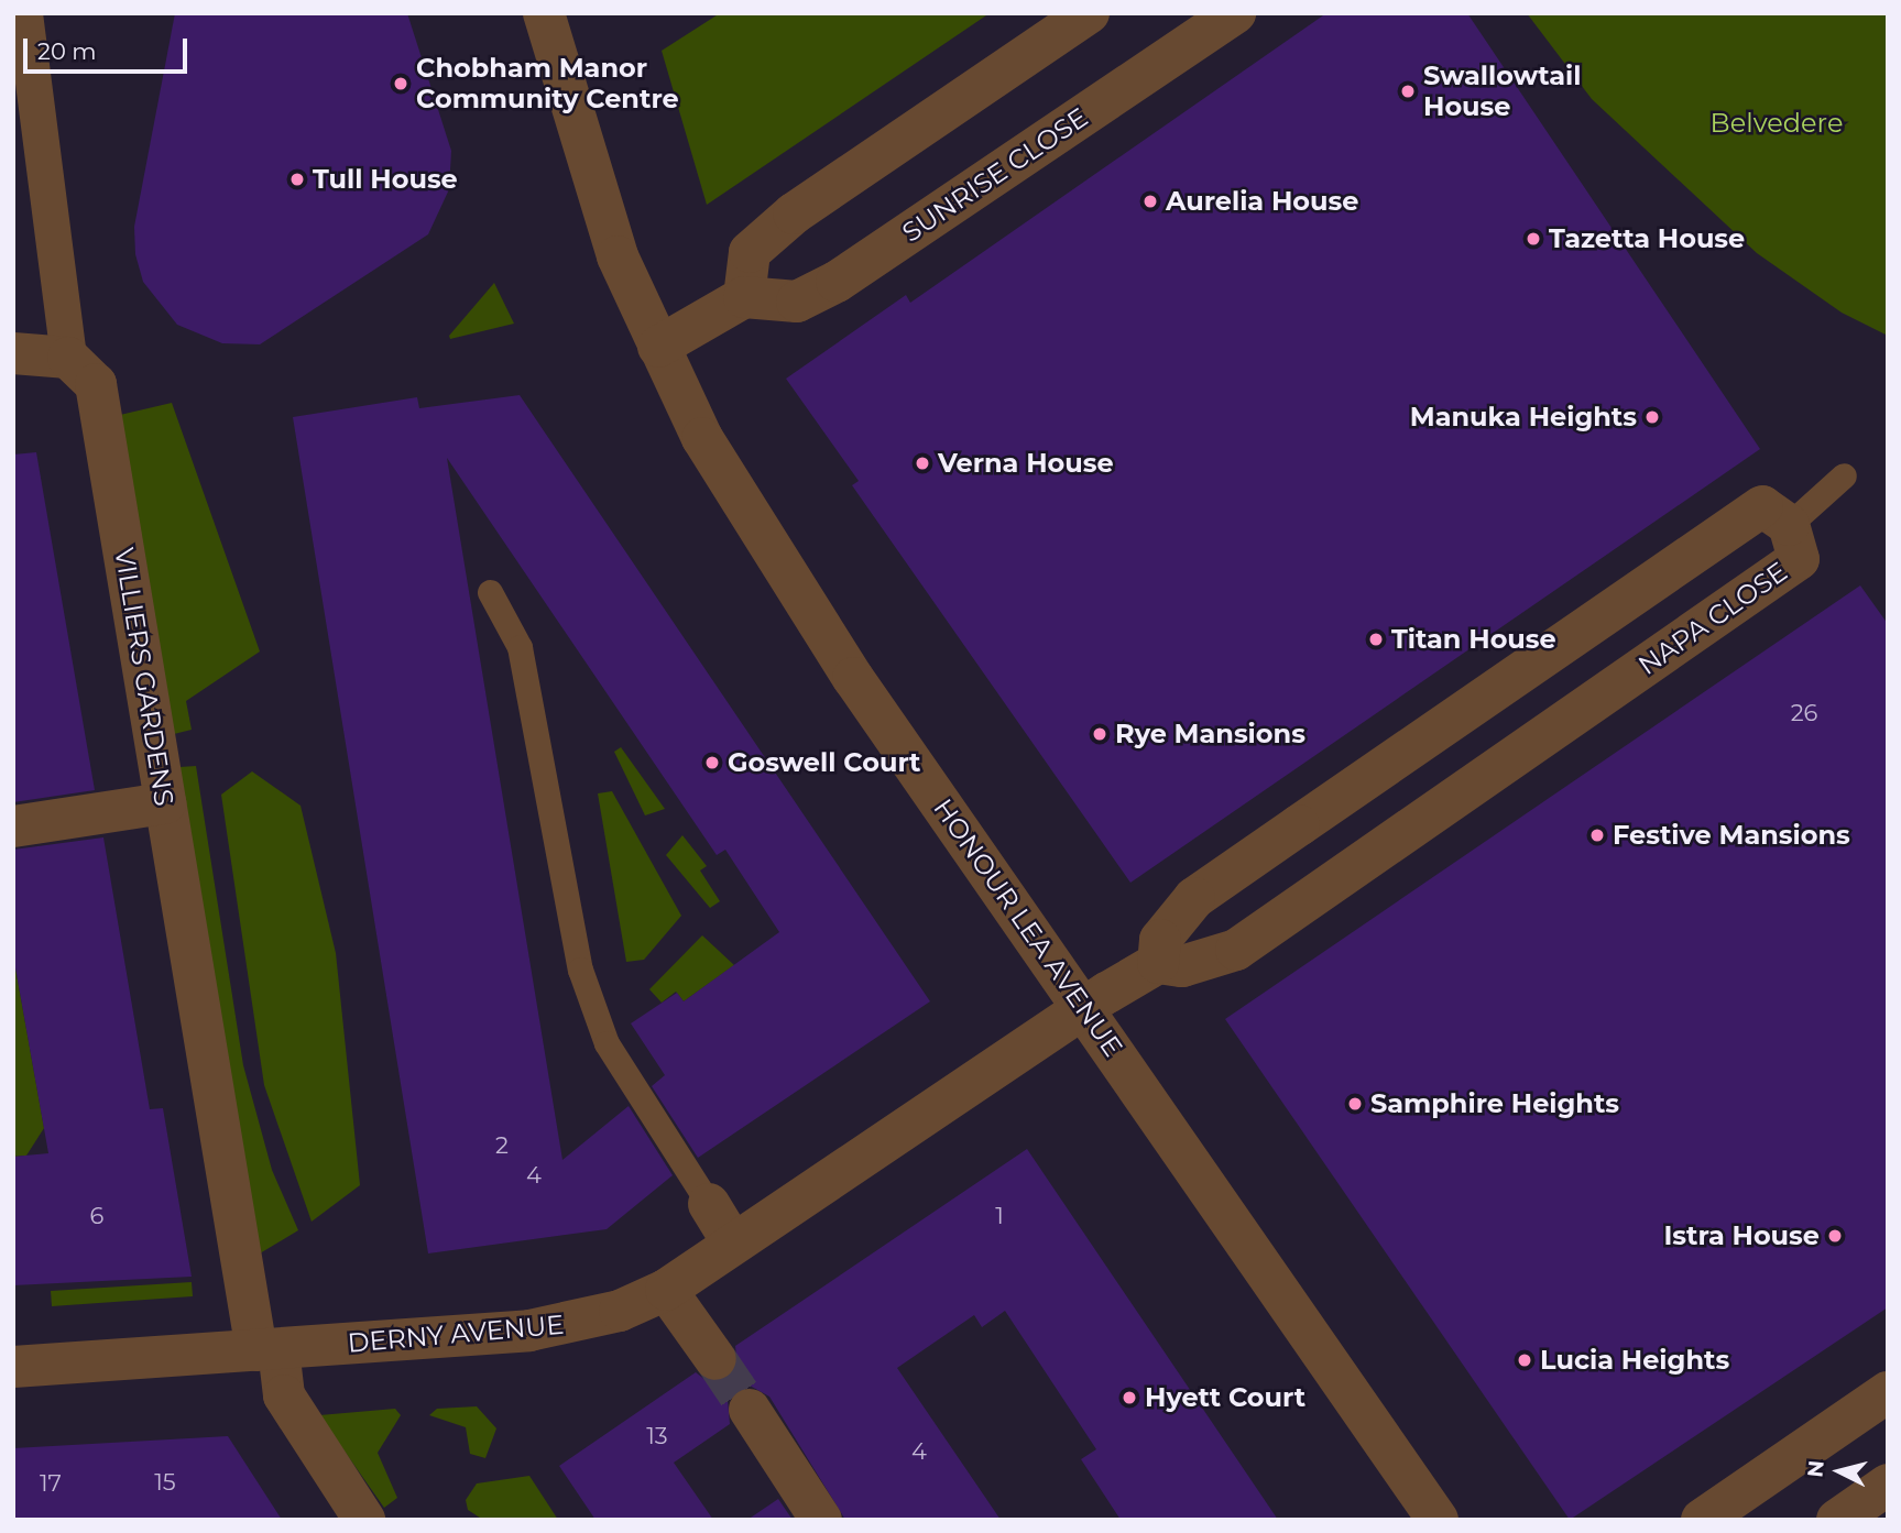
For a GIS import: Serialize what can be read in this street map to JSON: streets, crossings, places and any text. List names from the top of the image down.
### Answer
{
  "streets": {
    "street": [
      "SUNRISE CLOSE",
      "NAPA CLOSE",
      "VILLIERS GARDENS",
      "HONOUR LEA AVENUE",
      "DERNY AVENUE"
    ]
  },
  "crossings": [
    ["NAPA CLOSE", "HONOUR LEA AVENUE"],
    ["NAPA CLOSE", "DERNY AVENUE"],
    ["VILLIERS GARDENS", "DERNY AVENUE"],
    ["HONOUR LEA AVENUE", "DERNY AVENUE"]
  ],
  "parks": ["Belvedere"],
  "places": [
    "Chobham Manor Community Centre",
    "Swallowtail House",
    "Tull House",
    "Aurelia House",
    "Tazetta House",
    "Manuka Heights",
    "Verna House",
    "Titan House",
    "Rye Mansions",
    "Goswell Court",
    "Festive Mansions",
    "Samphire Heights",
    "Istra House",
    "Lucia Heights",
    "Hyett Court"
  ],
  "house_numbers": [
    "26",
    "2",
    "4",
    "6",
    "1",
    "13",
    "4",
    "15",
    "17"
  ],
  "scale_bar": "20 m",
  "north": "left"
}
